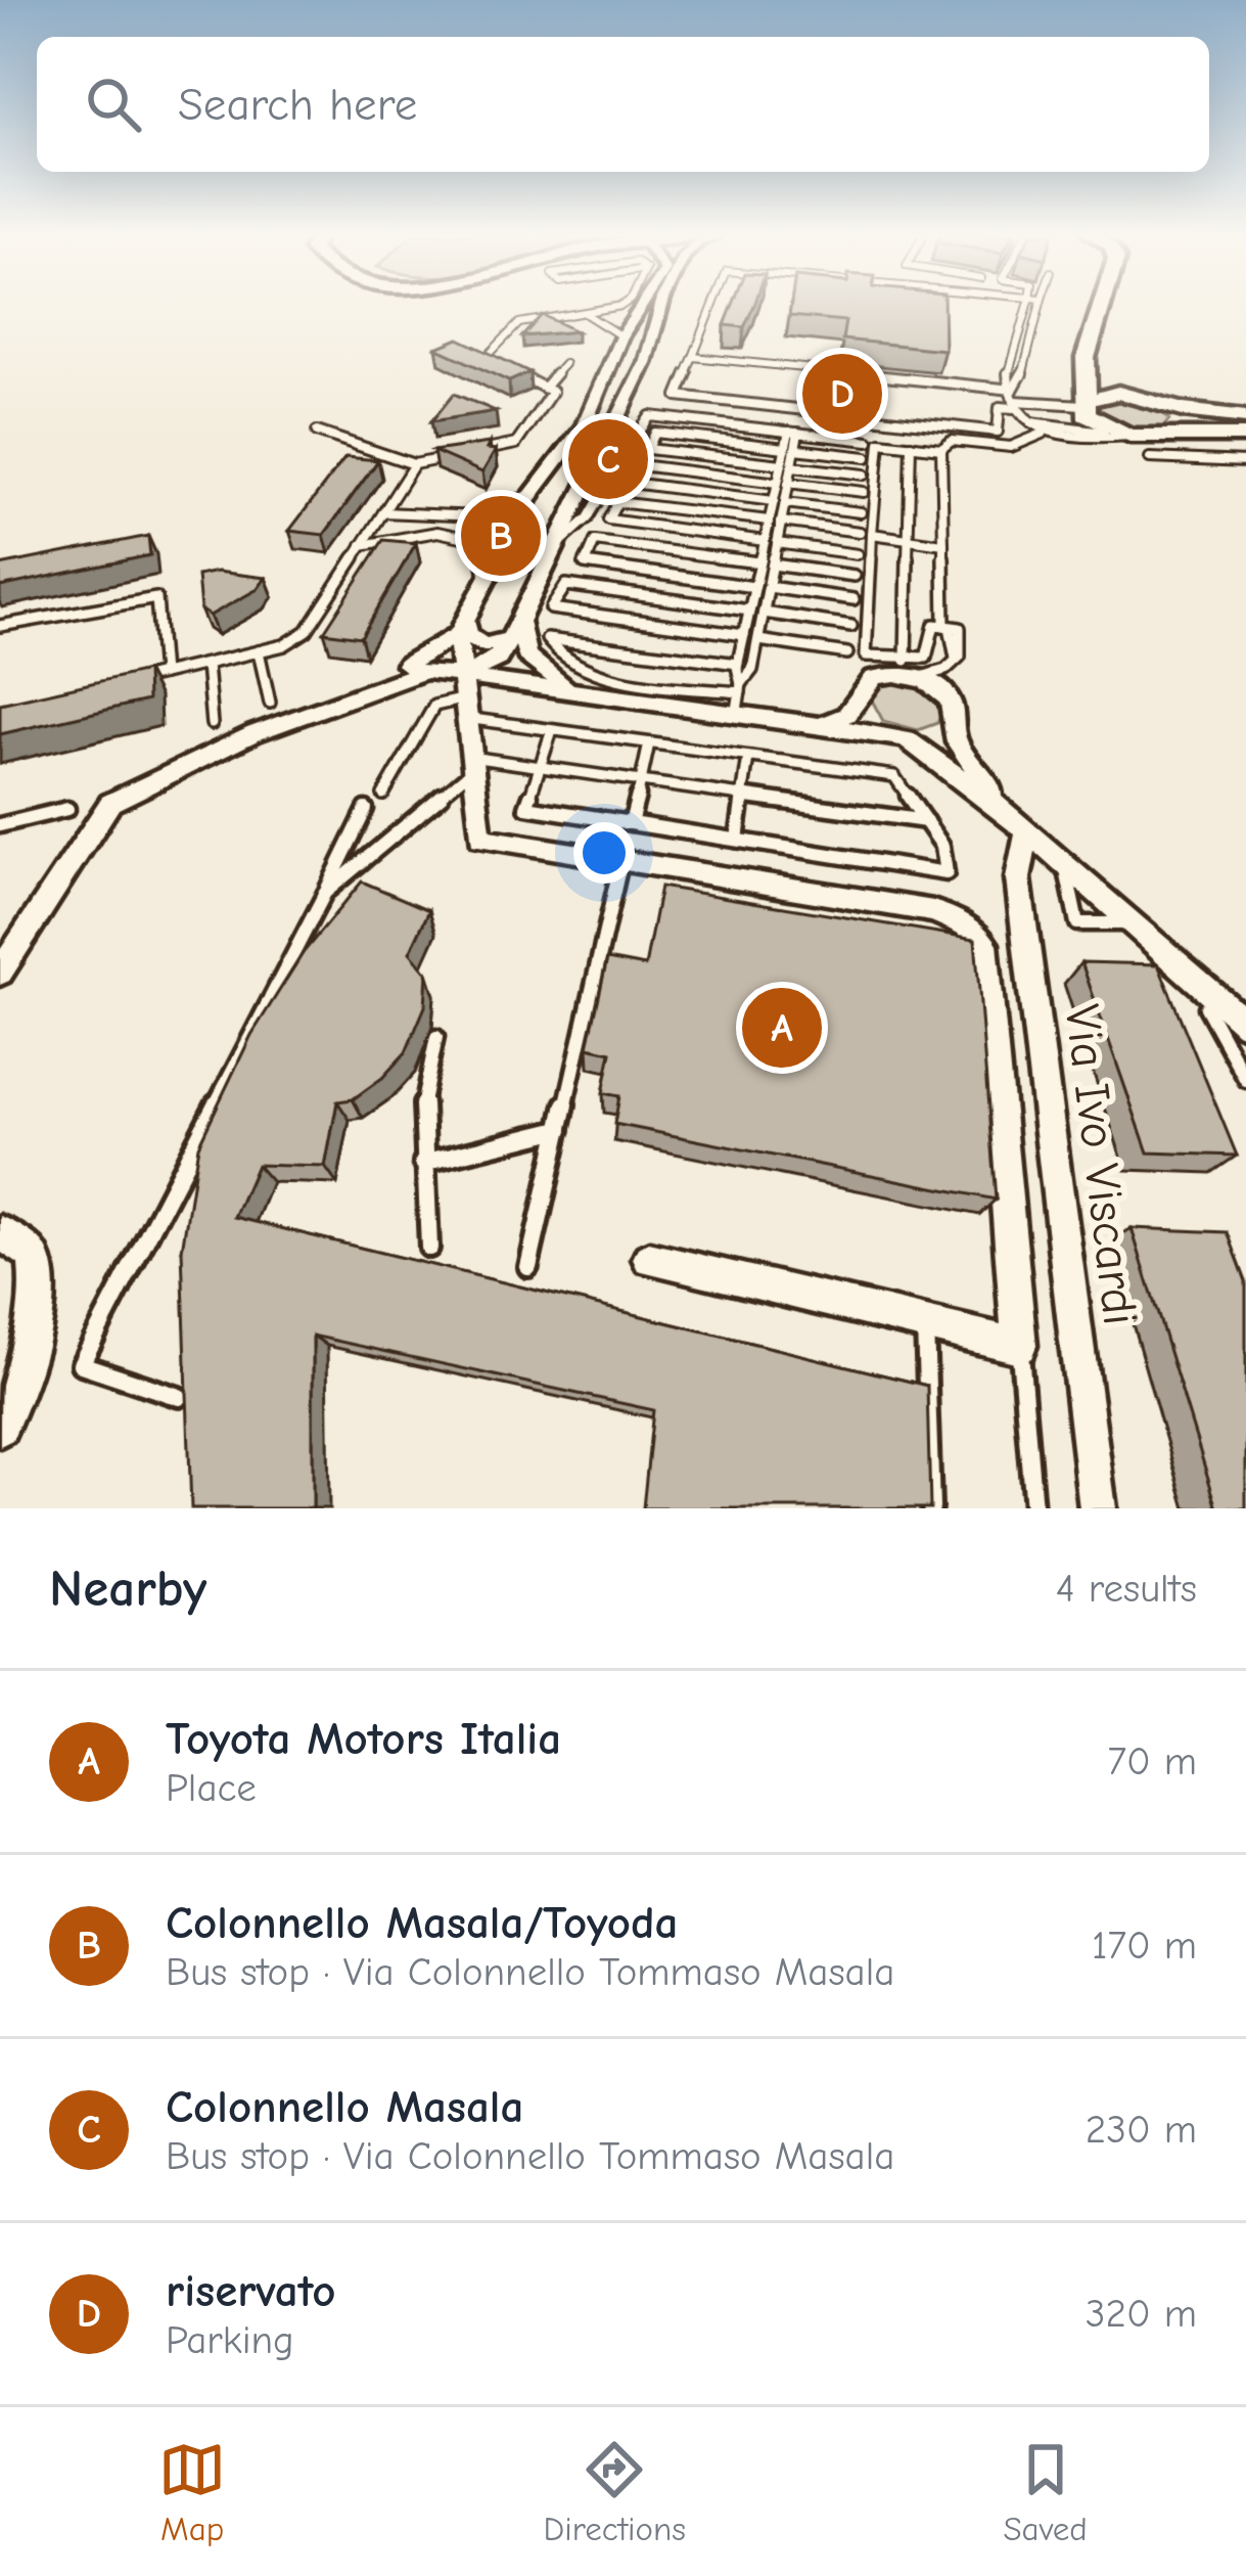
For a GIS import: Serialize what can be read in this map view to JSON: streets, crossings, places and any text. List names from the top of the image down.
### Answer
{
  "streets": {
    "street": ["Via Ivo Viscardi"]
  },
  "page": {
    "search": "Search here",
    "pins": [
      "D",
      "C",
      "B",
      "A"
    ],
    "heading": ["Nearby", "4 results"],
    "list": [
      {
        "mark": "A",
        "name": "Toyota Motors Italia",
        "note": "Place",
        "value": "70 m"
      },
      {
        "mark": "B",
        "name": "Colonnello Masala/Toyoda",
        "note": "Bus stop · Via Colonnello Tommaso Masala",
        "value": "170 m"
      },
      {
        "mark": "C",
        "name": "Colonnello Masala",
        "note": "Bus stop · Via Colonnello Tommaso Masala",
        "value": "230 m"
      },
      {
        "mark": "D",
        "name": "riservato",
        "note": "Parking",
        "value": "320 m"
      }
    ],
    "nav": ["Map", "Directions", "Saved"]
  }
}
